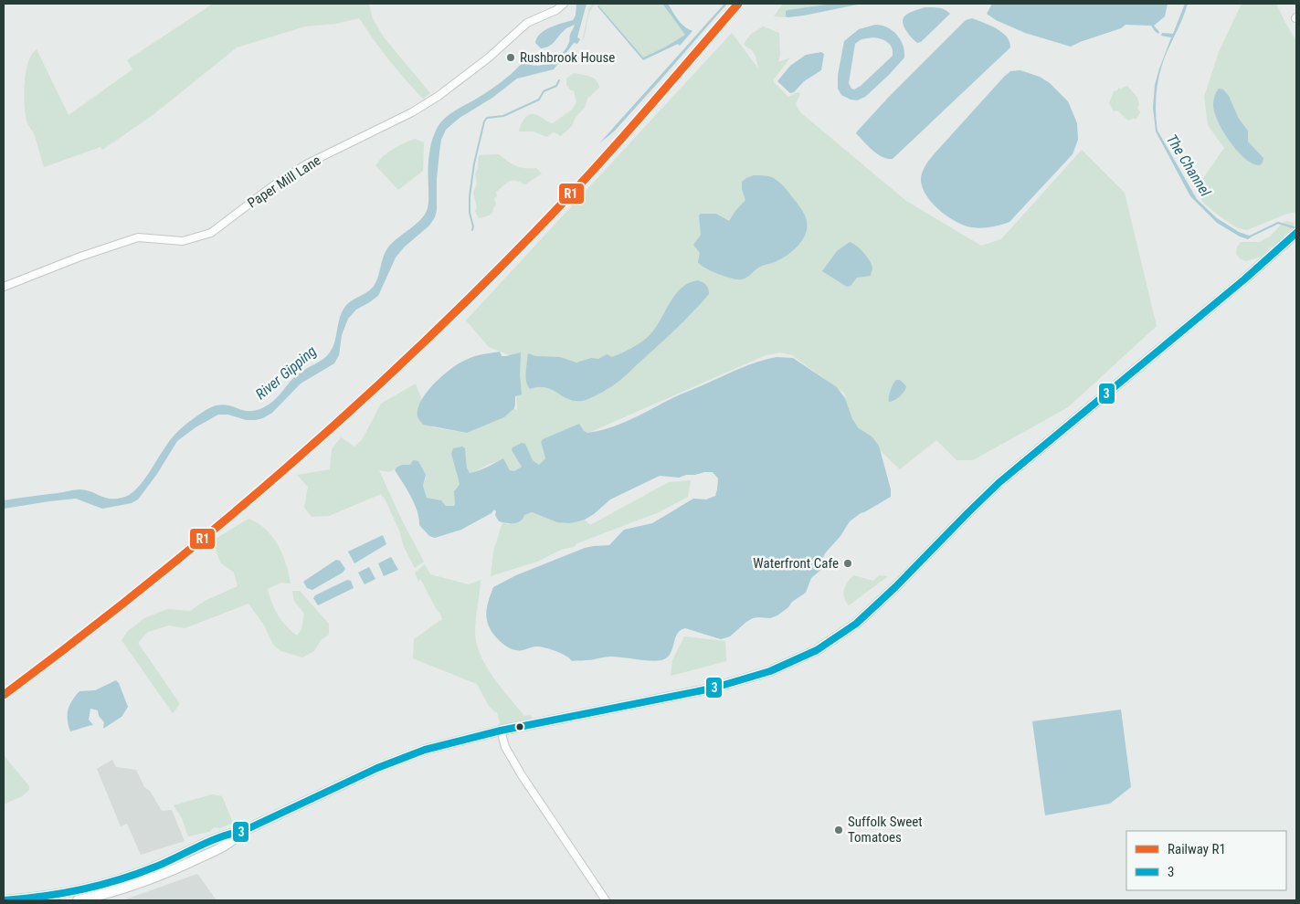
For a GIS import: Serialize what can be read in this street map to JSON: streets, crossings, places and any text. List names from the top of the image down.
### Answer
{
  "streets": {
    "street": ["Paper Mill Lane"]
  },
  "water": ["The Channel", "River Gipping"],
  "places": ["Rushbrook House", "Waterfront Cafe", "Suffolk Sweet Tomatoes"],
  "lines": ["rail line R1", "transit line 3"],
  "legend": ["Railway R1", "3"]
}
